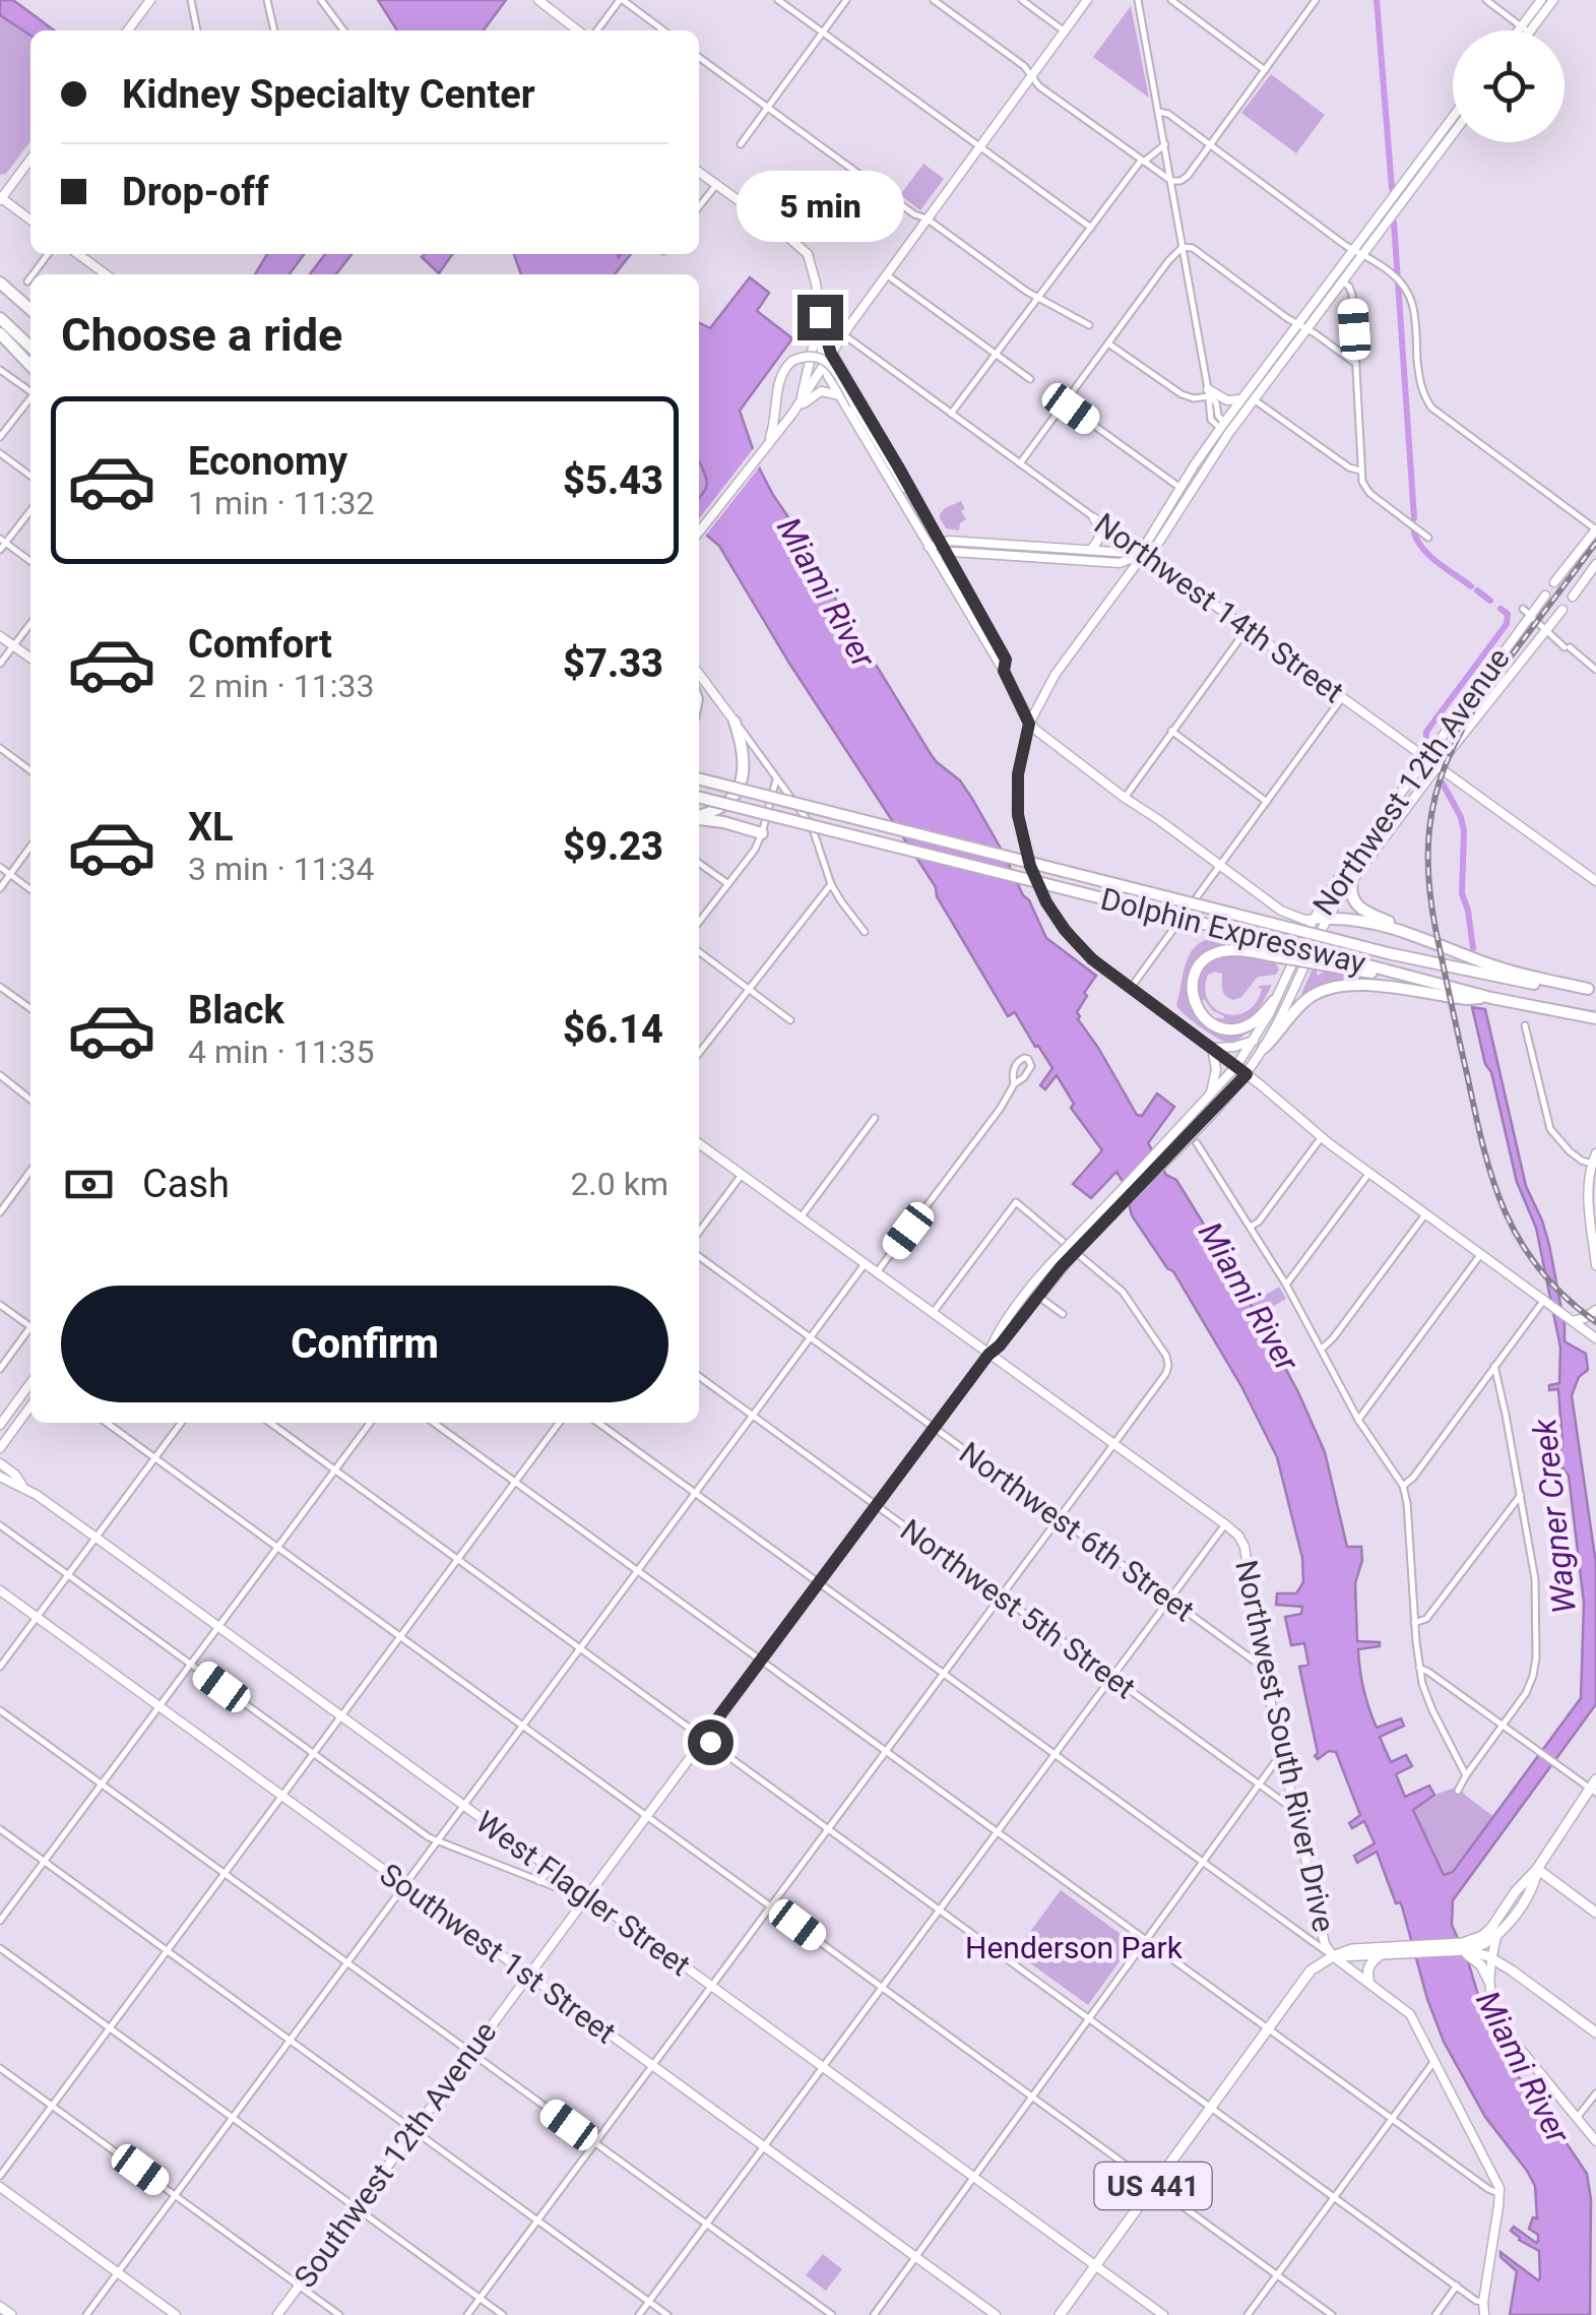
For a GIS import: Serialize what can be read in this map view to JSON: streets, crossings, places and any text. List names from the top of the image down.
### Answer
{
  "streets": {
    "highway": ["Dolphin Expressway"],
    "main road": [
      "Northwest 14th Street",
      "Northwest 12th Avenue",
      "Northwest South River Drive",
      "West Flagler Street",
      "Southwest 1st Street",
      "Southwest 12th Avenue",
      "US 441"
    ],
    "street": ["Northwest 6th Street", "Northwest 5th Street"]
  },
  "crossings": [
    ["Northwest 14th Street", "Northwest 12th Avenue"],
    ["Northwest 12th Avenue", "Northwest 6th Street"],
    ["Northwest 12th Avenue", "Northwest 5th Street"],
    ["Northwest 12th Avenue", "West Flagler Street"],
    ["Northwest 12th Avenue", "Southwest 12th Avenue"],
    ["Northwest 6th Street", "Northwest South River Drive"],
    ["Northwest 5th Street", "Northwest South River Drive"],
    ["Northwest South River Drive", "US 441"],
    ["West Flagler Street", "Southwest 12th Avenue"],
    ["West Flagler Street", "US 441"],
    ["Southwest 1st Street", "Southwest 12th Avenue"]
  ],
  "water": ["Miami River", "Wagner Creek"],
  "parks": ["Henderson Park"],
  "page": {
    "banner": ["Kidney Specialty Center", "Drop-off"],
    "bubble": "5 min",
    "heading": "Choose a ride",
    "list": [
      {
        "name": "Economy",
        "note": "1 min · 11:32",
        "value": "$5.43"
      },
      {
        "name": "Comfort",
        "note": "2 min · 11:33",
        "value": "$7.33"
      },
      {
        "name": "XL",
        "note": "3 min · 11:34",
        "value": "$9.23"
      },
      {
        "name": "Black",
        "note": "4 min · 11:35",
        "value": "$6.14"
      }
    ],
    "pay": ["Cash", "2.0 km"],
    "buttons": "Confirm"
  }
}
